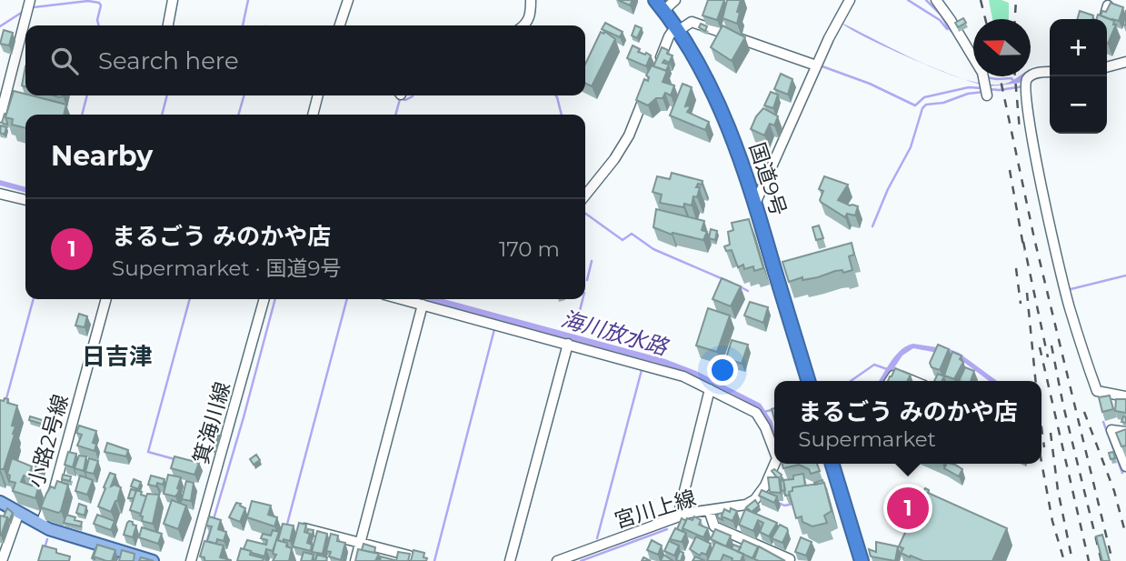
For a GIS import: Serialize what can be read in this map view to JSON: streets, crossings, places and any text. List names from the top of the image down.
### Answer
{
  "streets": {
    "highway": ["国道9号"],
    "street": ["箕海川線", "小路2号線", "宮川上線"]
  },
  "districts": ["日吉津"],
  "water": ["海川放水路"],
  "north": "left",
  "page": {
    "map_buttons": ["+", "−"],
    "search": "Search here",
    "heading": "Nearby",
    "list": [
      {
        "mark": "1",
        "name": "まるごう みのかや店",
        "note": "Supermarket · 国道9号",
        "value": "170 m"
      }
    ],
    "popup": ["まるごう みのかや店", "Supermarket"],
    "pins": "1"
  }
}
